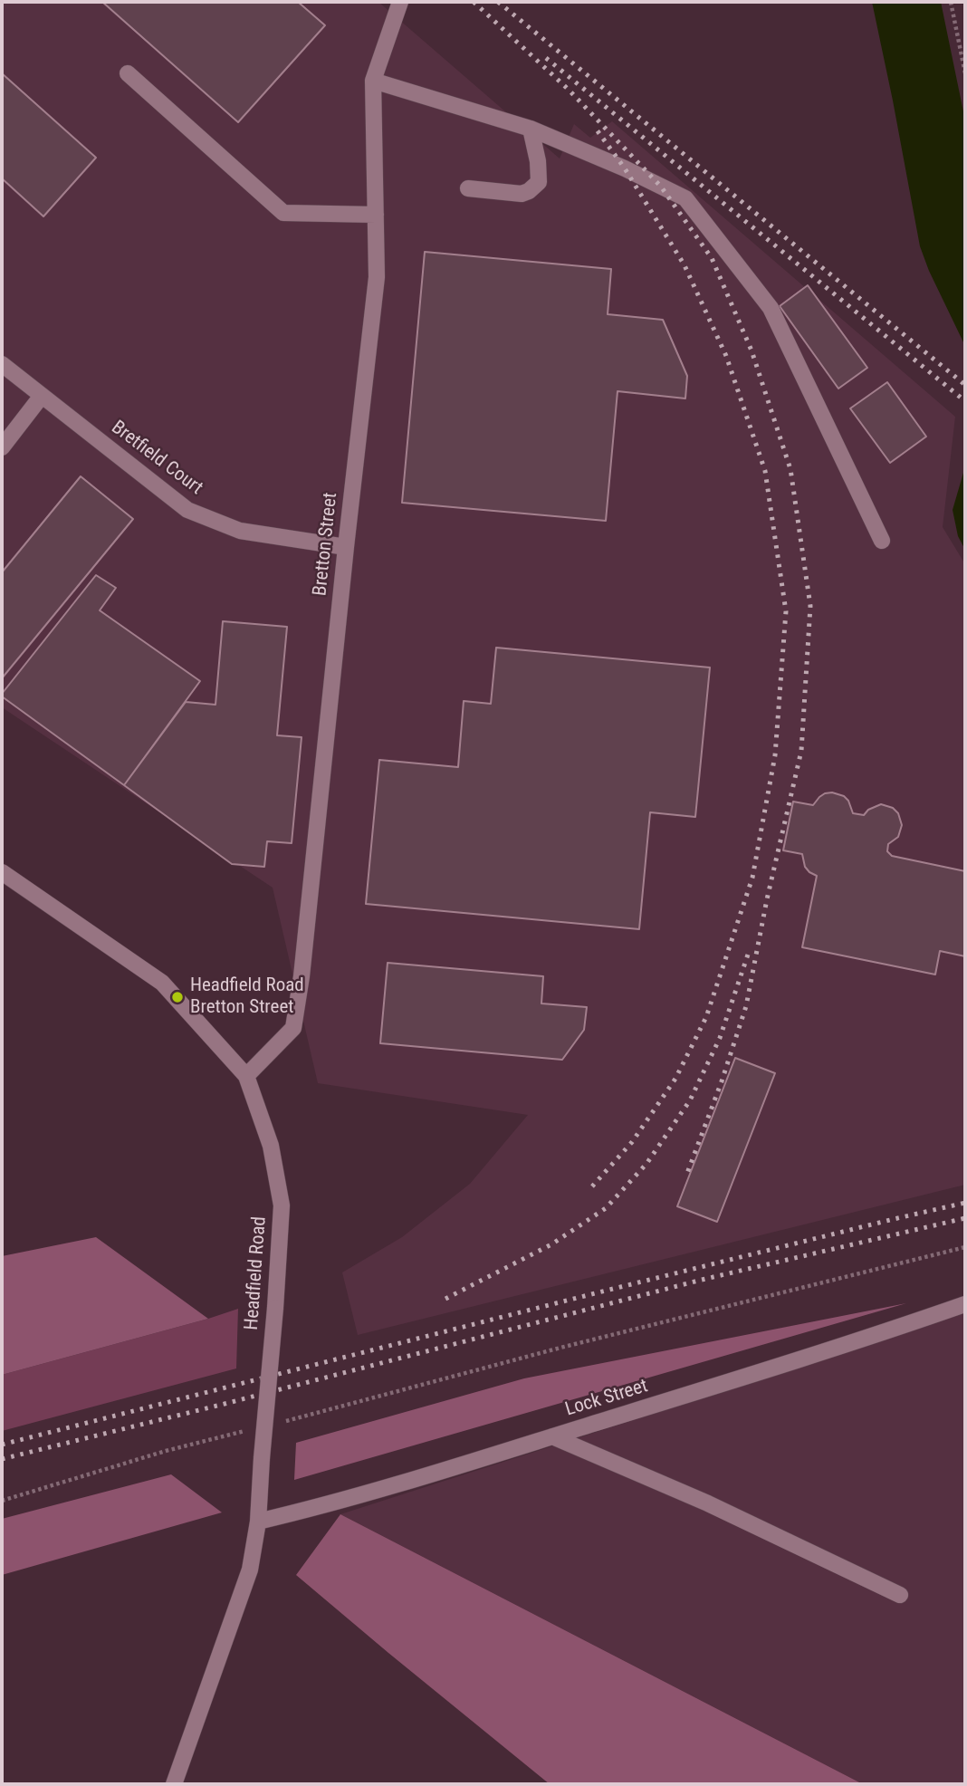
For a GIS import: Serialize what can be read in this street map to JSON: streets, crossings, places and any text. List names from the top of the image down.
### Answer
{
  "streets": {
    "street": [
      "Bretfield Court",
      "Bretton Street",
      "Headfield Road",
      "Lock Street"
    ]
  },
  "crossings": [
    ["Bretfield Court", "Bretton Street"],
    ["Bretton Street", "Headfield Road"],
    ["Headfield Road", "Lock Street"]
  ],
  "places": ["Headfield Road Bretton Street"]
}
